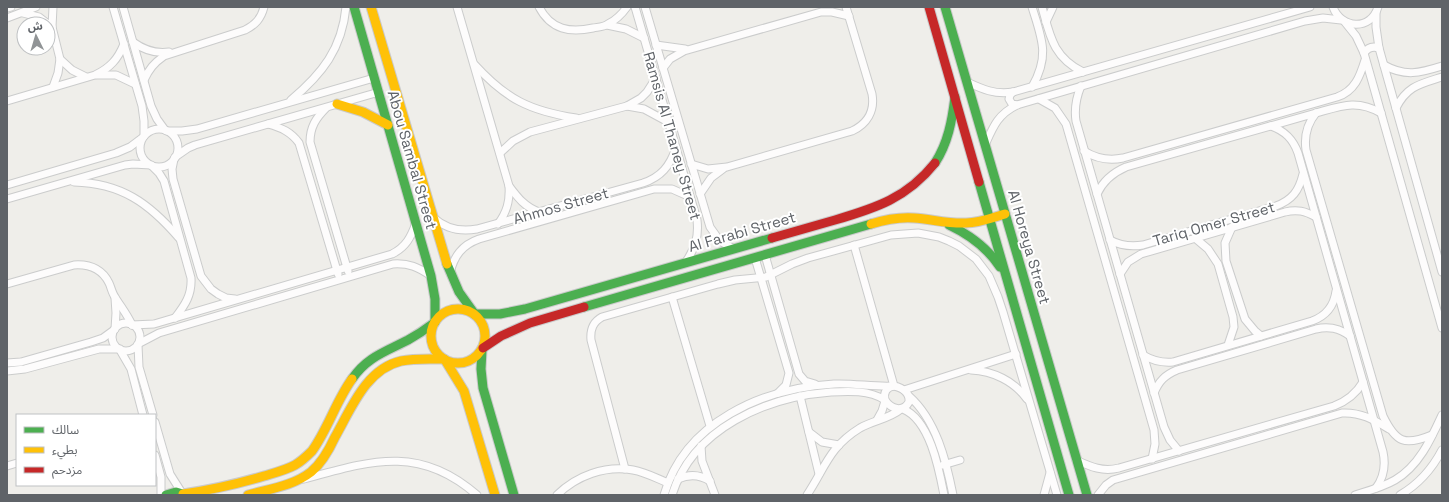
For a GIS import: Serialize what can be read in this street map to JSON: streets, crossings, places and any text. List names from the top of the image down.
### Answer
{
  "streets": {
    "street": [
      "Ramsis Al Thaney Street",
      "Abou Sambal Street",
      "Ahmos Street",
      "Tariq Omer Street",
      "Al Farabi Street",
      "Al Horeya Street"
    ]
  },
  "crossings": [
    ["Ramsis Al Thaney Street", "Ahmos Street"],
    ["Ramsis Al Thaney Street", "Al Farabi Street"],
    ["Abou Sambal Street", "Ahmos Street"],
    ["Abou Sambal Street", "Al Farabi Street"],
    ["Al Farabi Street", "Al Horeya Street"]
  ],
  "legend": ["سالك", "بطيء", "مزدحم"],
  "north": "top"
}
